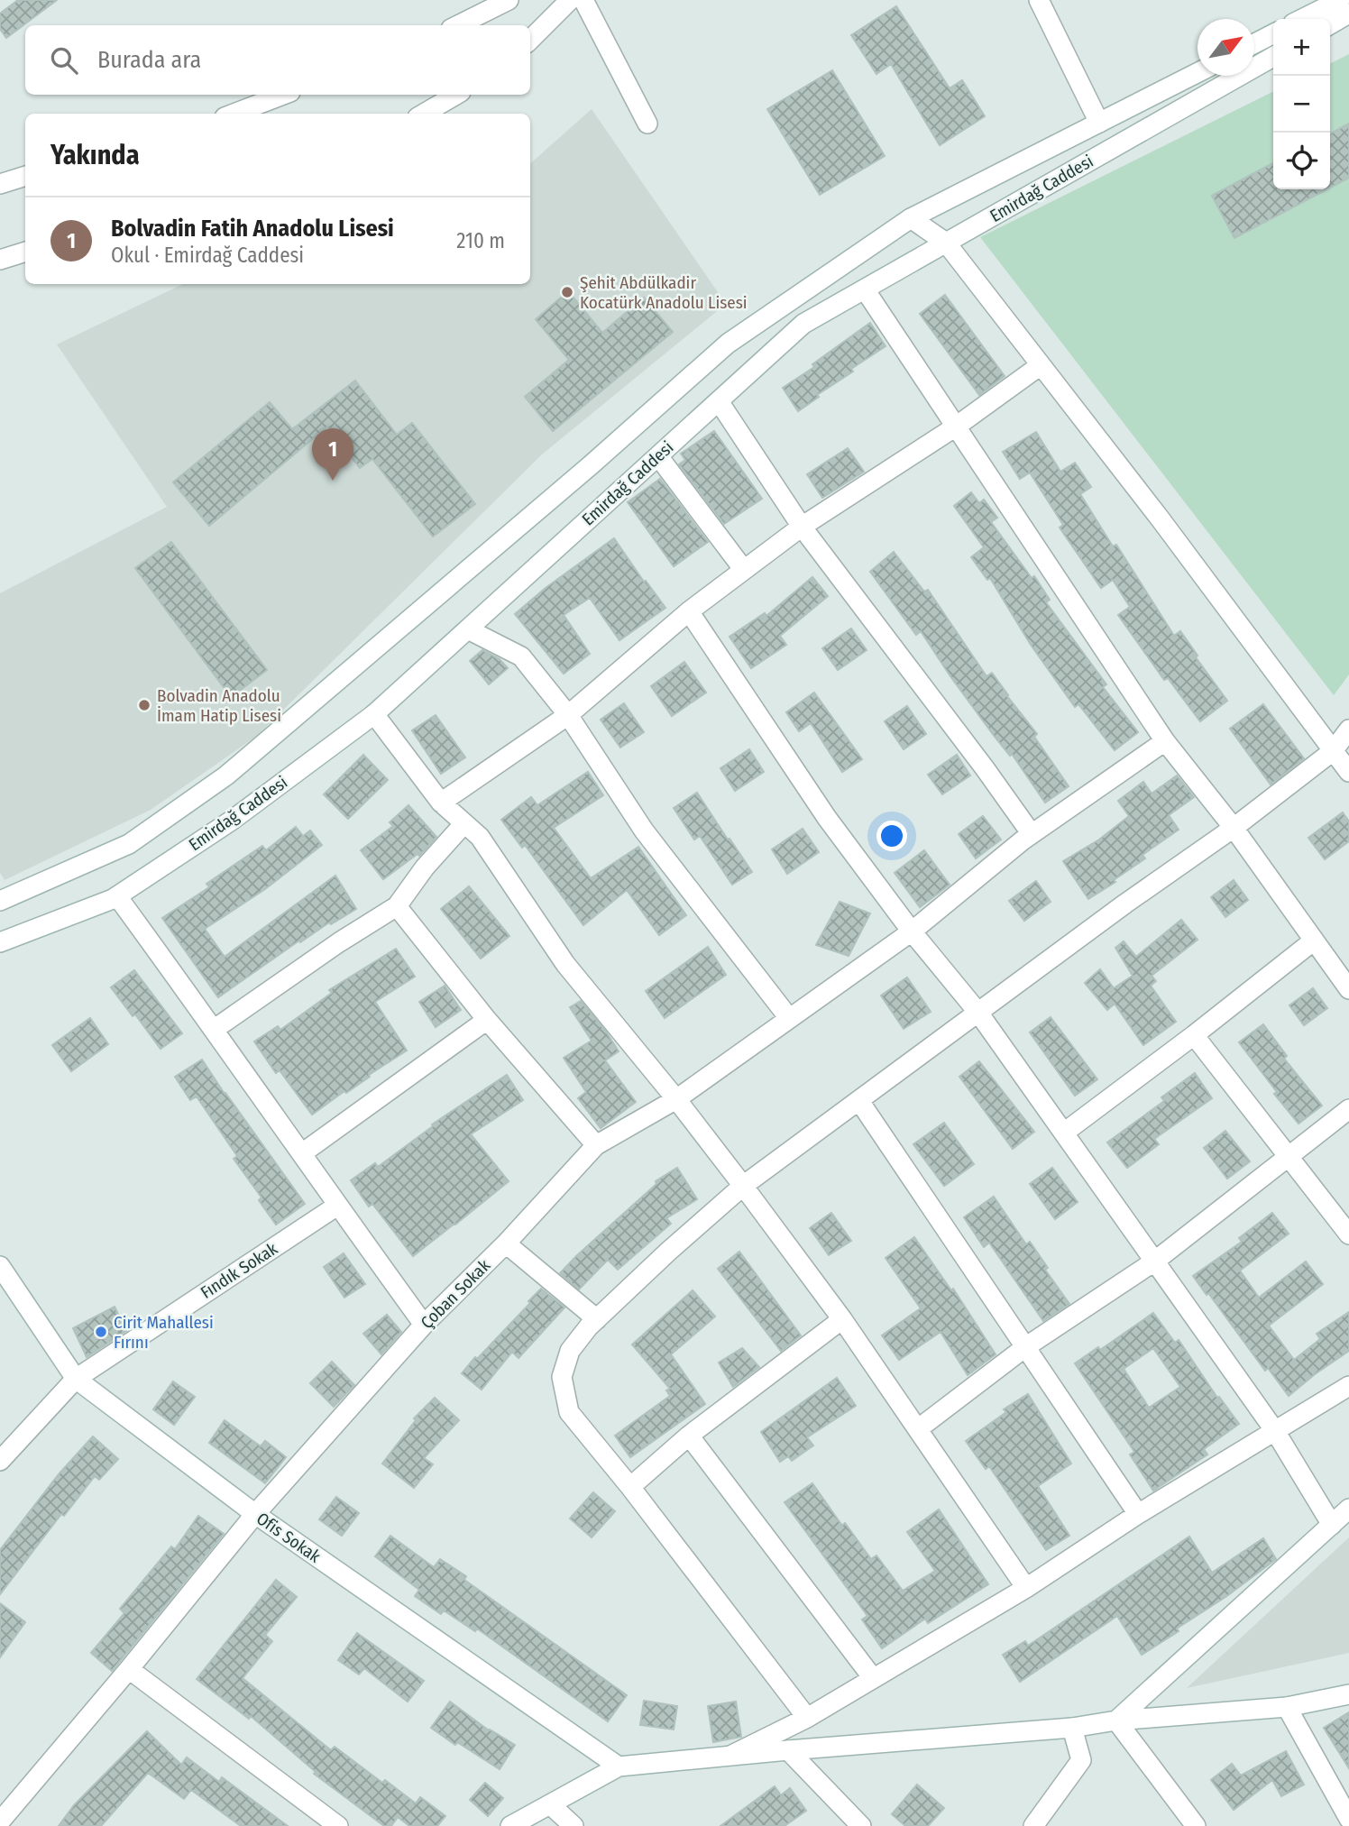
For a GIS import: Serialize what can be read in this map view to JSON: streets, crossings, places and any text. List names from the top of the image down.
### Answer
{
  "streets": {
    "street": [
      "Emirdağ Caddesi",
      "Fındık Sokak",
      "Çoban Sokak",
      "Ofis Sokak"
    ]
  },
  "crossings": [
    ["Fındık Sokak", "Ofis Sokak"],
    ["Çoban Sokak", "Ofis Sokak"]
  ],
  "places": ["Şehit Abdülkadir Kocatürk Anadolu Lisesi", "Bolvadin Anadolu İmam Hatip Lisesi", "Cirit Mahallesi Fırını"],
  "north": "top right",
  "page": {
    "map_buttons": ["+", "−"],
    "search": "Burada ara",
    "heading": "Yakında",
    "list": [
      {
        "mark": "1",
        "name": "Bolvadin Fatih Anadolu Lisesi",
        "note": "Okul · Emirdağ Caddesi",
        "value": "210 m"
      }
    ],
    "pins": "1"
  }
}
